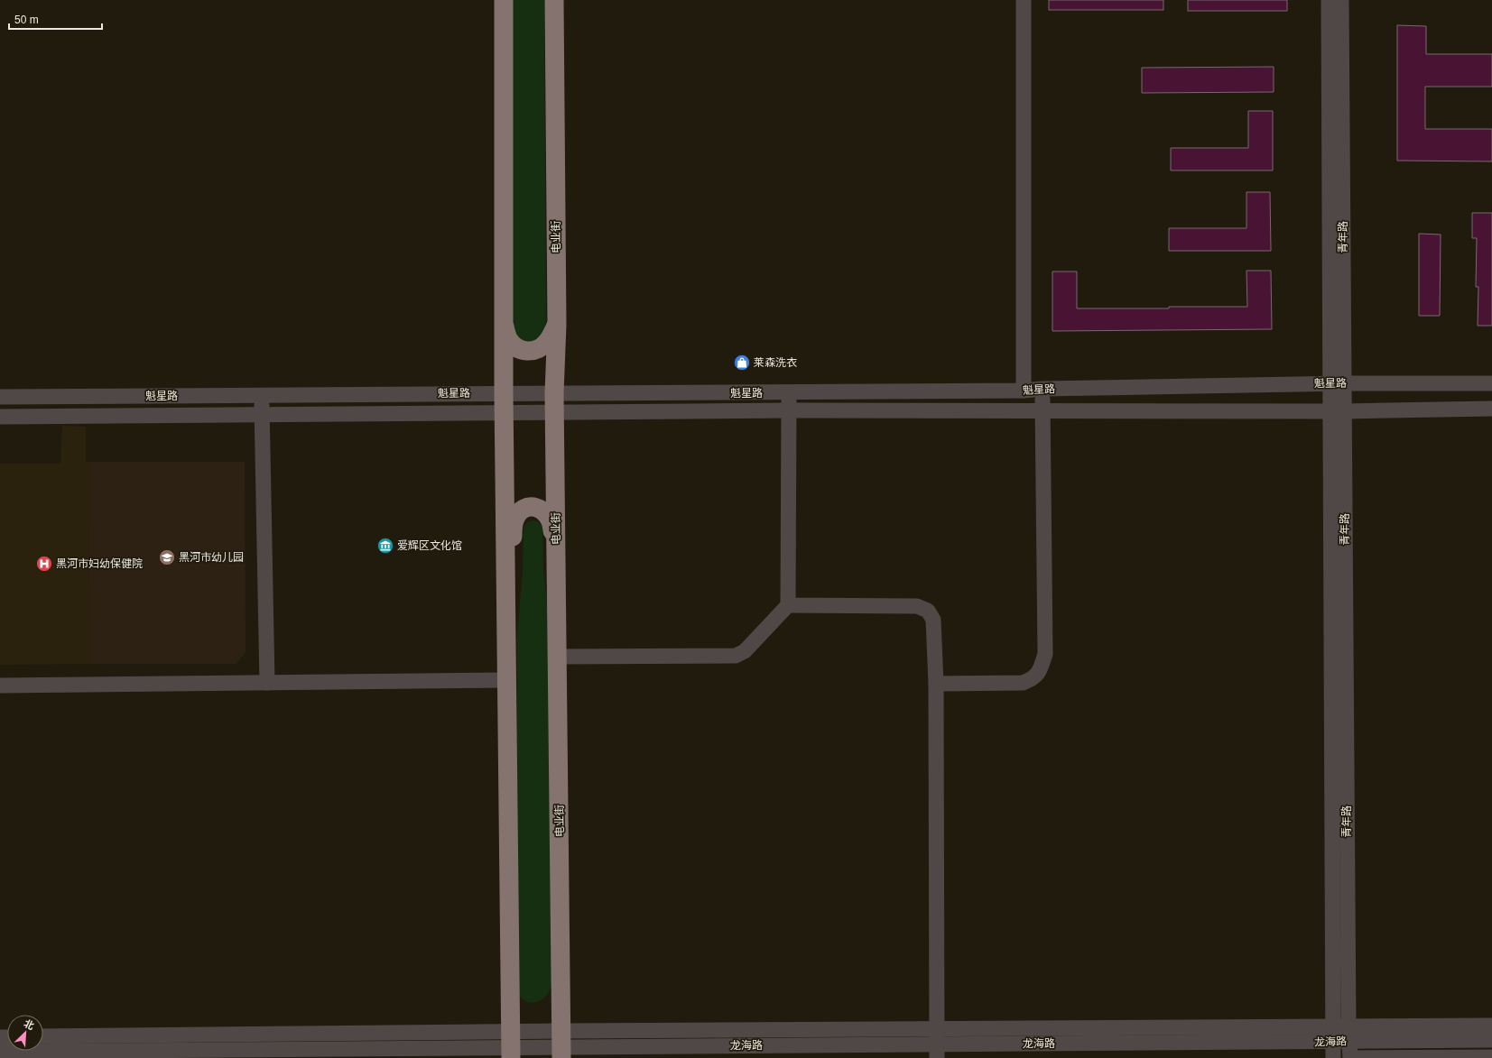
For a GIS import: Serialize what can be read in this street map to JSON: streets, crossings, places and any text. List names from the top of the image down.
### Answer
{
  "streets": {
    "main road": ["电业街"],
    "street": ["青年路", "魁星路", "龙海路"]
  },
  "crossings": [
    ["电业街", "魁星路"],
    ["电业街", "龙海路"],
    ["青年路", "魁星路"],
    ["青年路", "龙海路"]
  ],
  "places": {
    "shop": ["莱森洗衣"],
    "museum": ["爱辉区文化馆"],
    "school or university": ["黑河市幼儿园"],
    "hospital": ["黑河市妇幼保健院"]
  },
  "scale_bar": "50 m",
  "north": "top right"
}
